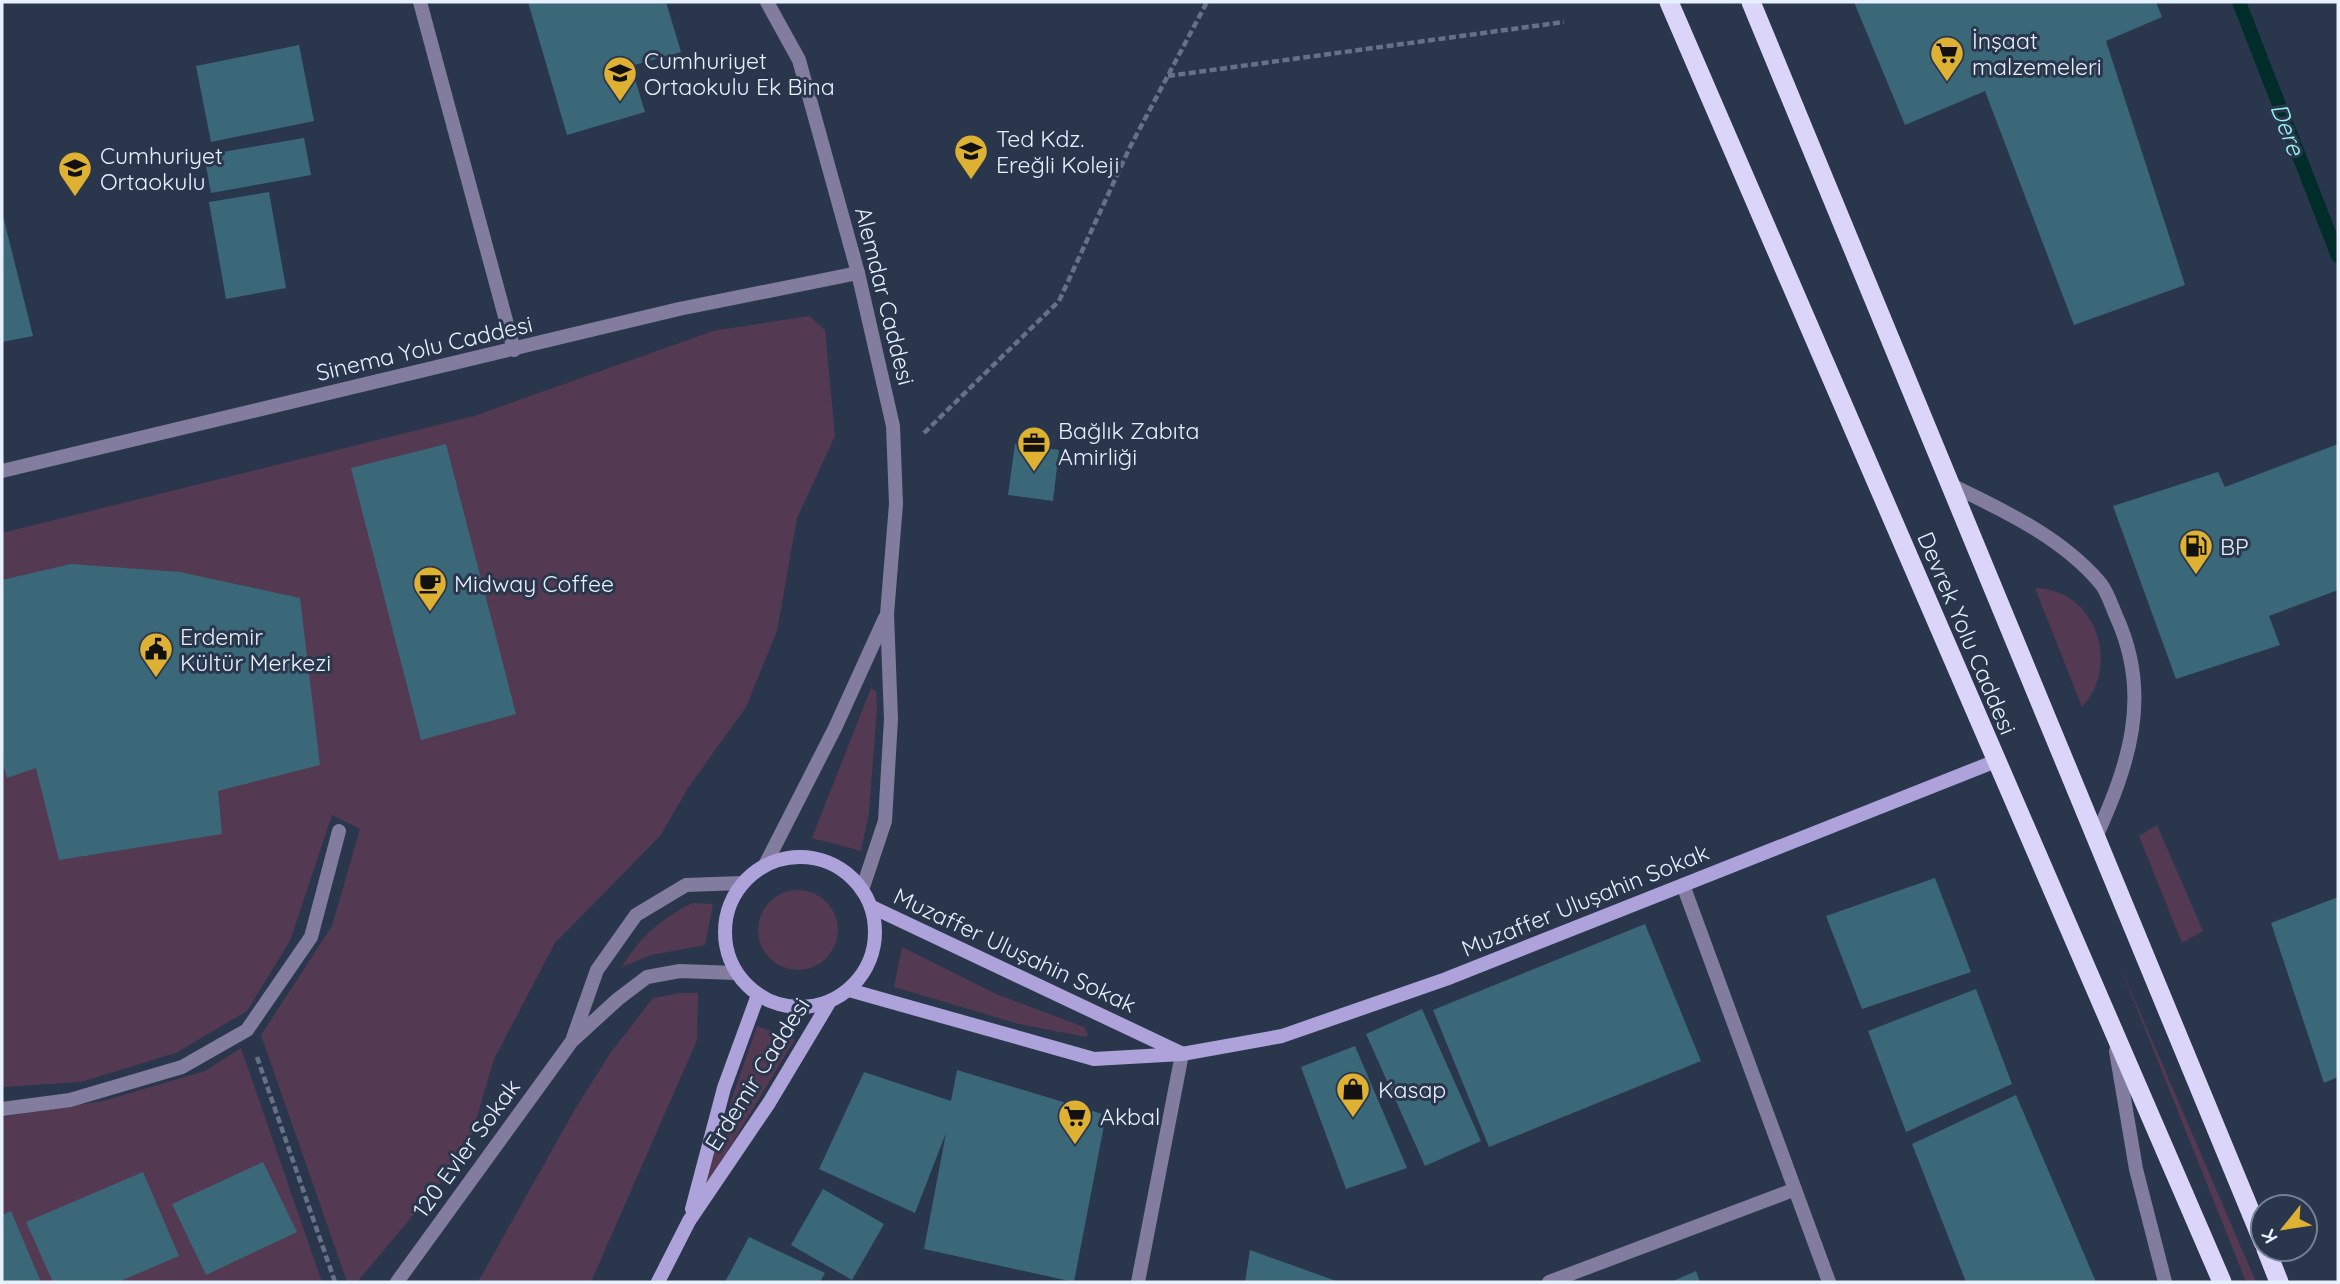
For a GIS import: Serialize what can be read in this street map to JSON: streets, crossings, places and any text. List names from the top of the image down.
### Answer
{
  "streets": {
    "highway": ["Devrek Yolu Caddesi"],
    "main road": ["Alemdar Caddesi", "Muzaffer Uluşahin Sokak", "Erdemir Caddesi"],
    "street": ["Sinema Yolu Caddesi", "120 Evler Sokak"]
  },
  "crossings": [
    ["Alemdar Caddesi", "Sinema Yolu Caddesi"],
    ["Alemdar Caddesi", "Muzaffer Uluşahin Sokak"],
    ["Alemdar Caddesi", "Erdemir Caddesi"],
    ["Alemdar Caddesi", "120 Evler Sokak"],
    ["Devrek Yolu Caddesi", "Muzaffer Uluşahin Sokak"],
    ["Muzaffer Uluşahin Sokak", "Erdemir Caddesi"],
    ["Muzaffer Uluşahin Sokak", "120 Evler Sokak"],
    ["Erdemir Caddesi", "120 Evler Sokak"]
  ],
  "water": ["Dere"],
  "places": {
    "supermarket": ["İnşaat malzemeleri", "Akbal"],
    "school or university": ["Cumhuriyet Ortaokulu Ek Bina", "Ted Kdz. Ereğli Koleji", "Cumhuriyet Ortaokulu"],
    "office": ["Bağlık Zabıta Amirliği"],
    "fuel station": ["BP"],
    "cafe": ["Midway Coffee"],
    "public building": ["Erdemir Kültür Merkezi"],
    "shop": ["Kasap"]
  },
  "north": "bottom left"
}
